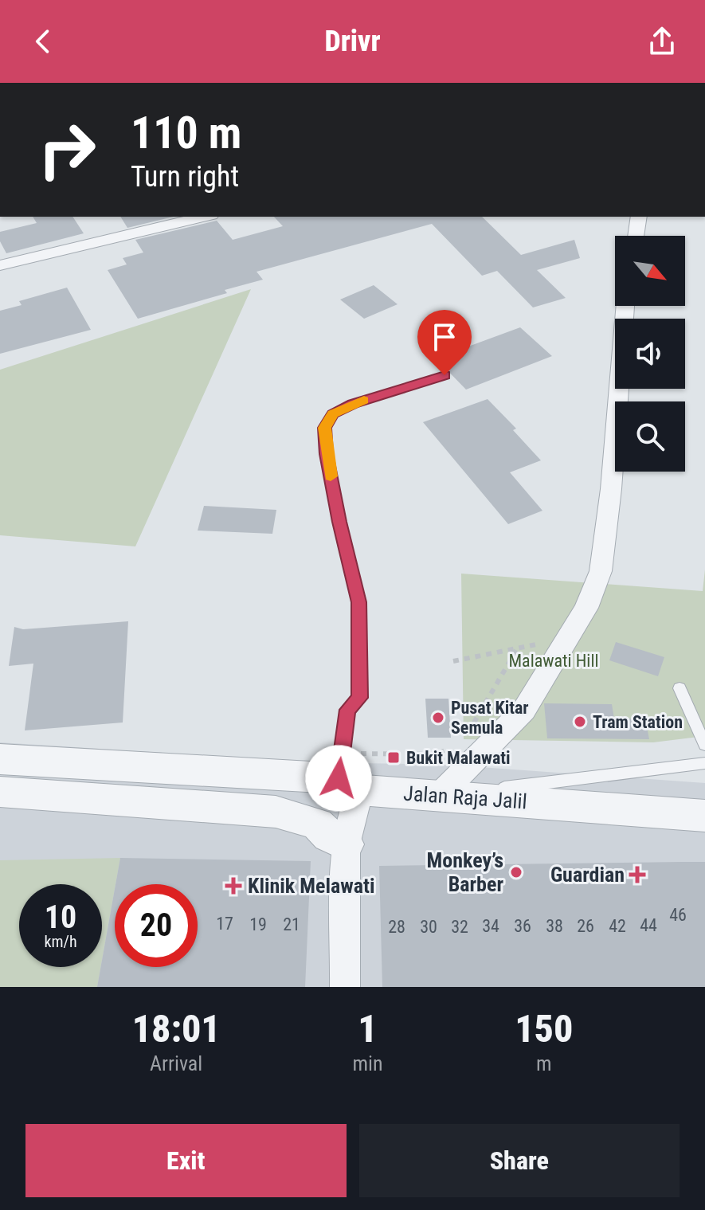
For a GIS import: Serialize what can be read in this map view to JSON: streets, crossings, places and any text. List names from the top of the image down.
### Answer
{
  "streets": {
    "street": ["Jalan Raja Jalil"]
  },
  "parks": ["Malawati Hill"],
  "places": {
    "other": ["Pusat Kitar Semula", "Tram Station", "Monkey’s Barber"],
    "transit": ["Bukit Malawati"],
    "health": ["Guardian", "Klinik Melawati"]
  },
  "house_numbers": [
    "46",
    "17",
    "19",
    "21",
    "44",
    "34",
    "36",
    "38",
    "26",
    "42",
    "28",
    "30",
    "32"
  ],
  "north": "bottom right",
  "page": {
    "header": "Drivr",
    "turn": ["110 m", "Turn right"],
    "speed": "10 km/h",
    "limit": "20",
    "eta": [
      "18:01",
      "Arrival",
      "1",
      "min",
      "150",
      "m"
    ],
    "buttons": ["Exit", "Share"]
  }
}
